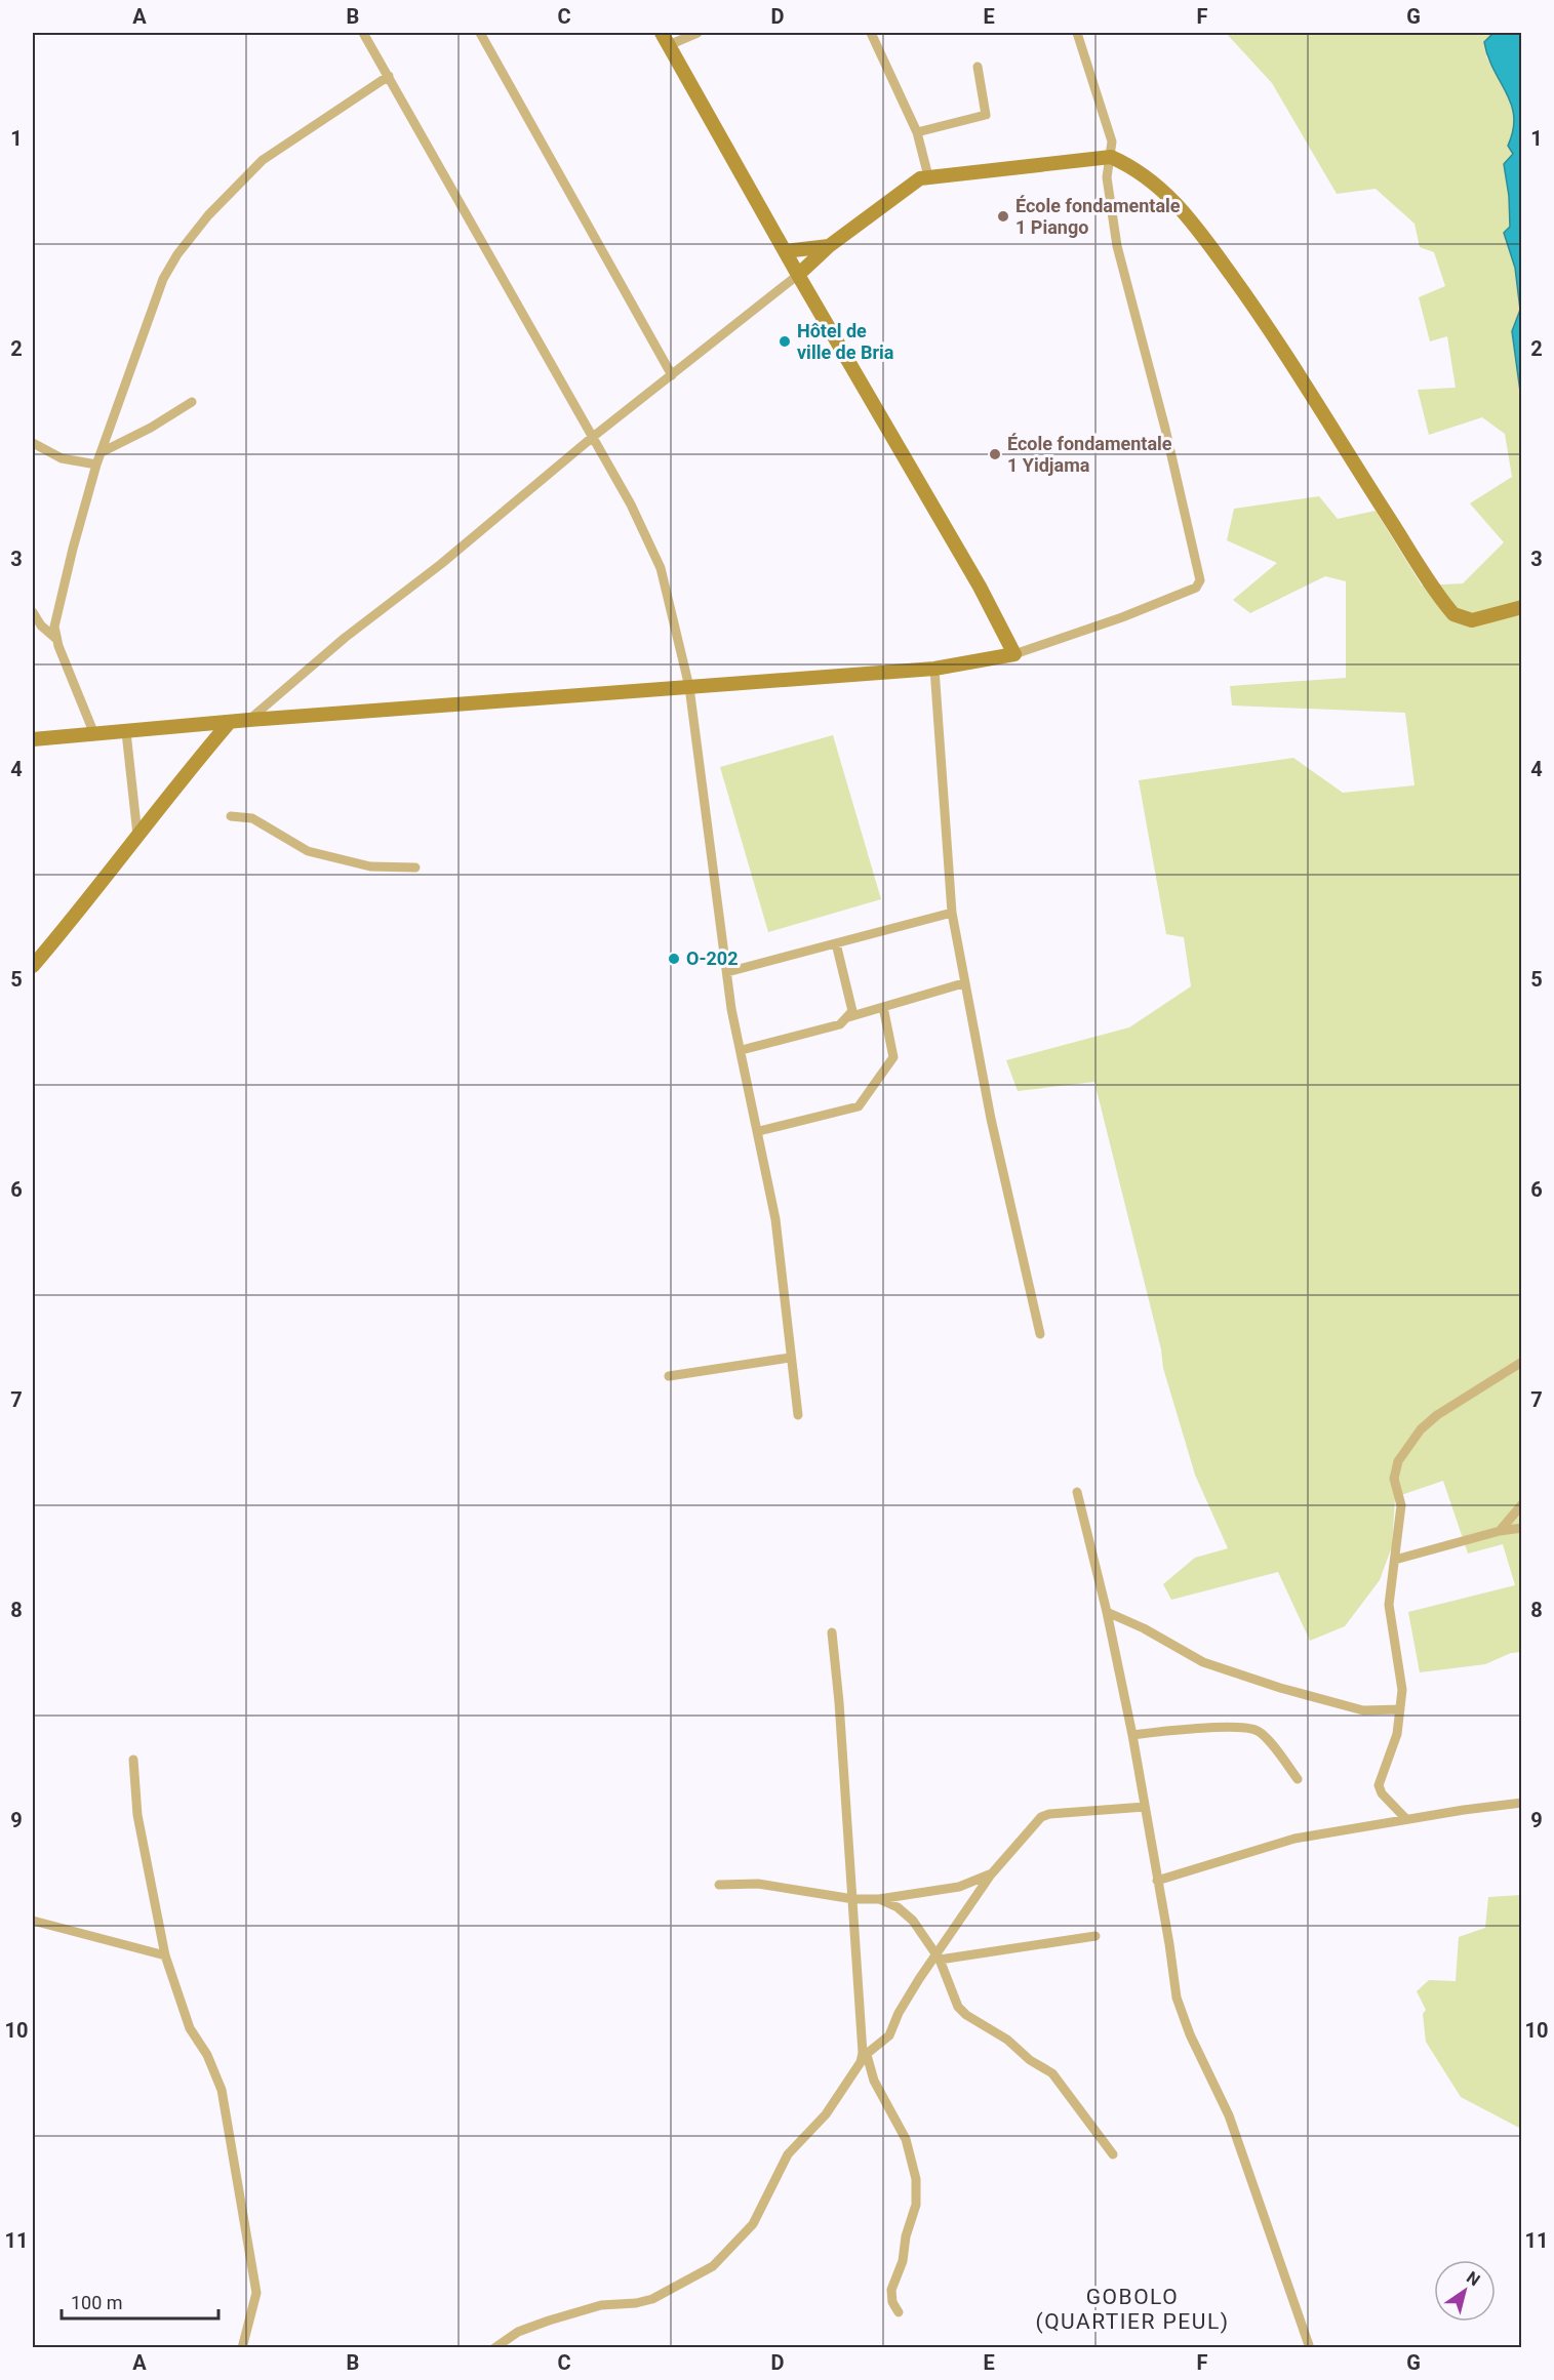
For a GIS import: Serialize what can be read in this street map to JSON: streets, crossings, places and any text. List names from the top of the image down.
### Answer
{
  "districts": ["GOBOLO (QUARTIER PEUL)"],
  "places": [
    "École fondamentale 1 Piango",
    "Hôtel de ville de Bria",
    "École fondamentale 1 Yidjama",
    "O-202"
  ],
  "scale_bar": "100 m",
  "north": "top right",
  "grid": {
    "columns": [
      "A",
      "B",
      "C",
      "D",
      "E",
      "F",
      "G"
    ],
    "rows": [
      "1",
      "2",
      "3",
      "4",
      "5",
      "6",
      "7",
      "8",
      "9",
      "10",
      "11"
    ]
  }
}
